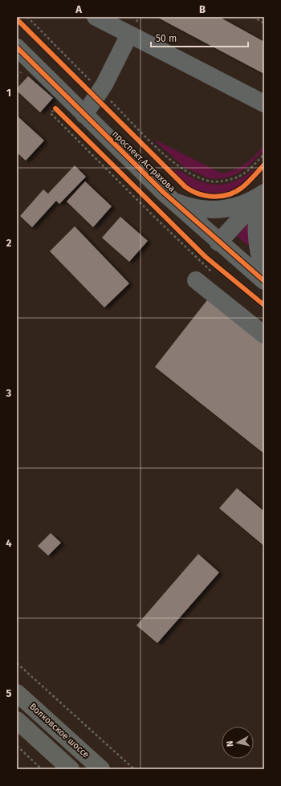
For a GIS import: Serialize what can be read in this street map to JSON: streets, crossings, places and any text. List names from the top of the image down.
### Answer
{
  "streets": {
    "main road": ["Волковское шоссе"],
    "street": ["проспект Астрахова"]
  },
  "scale_bar": "50 m",
  "north": "left",
  "grid": {
    "columns": ["A", "B"],
    "rows": [
      "1",
      "2",
      "3",
      "4",
      "5"
    ]
  }
}
